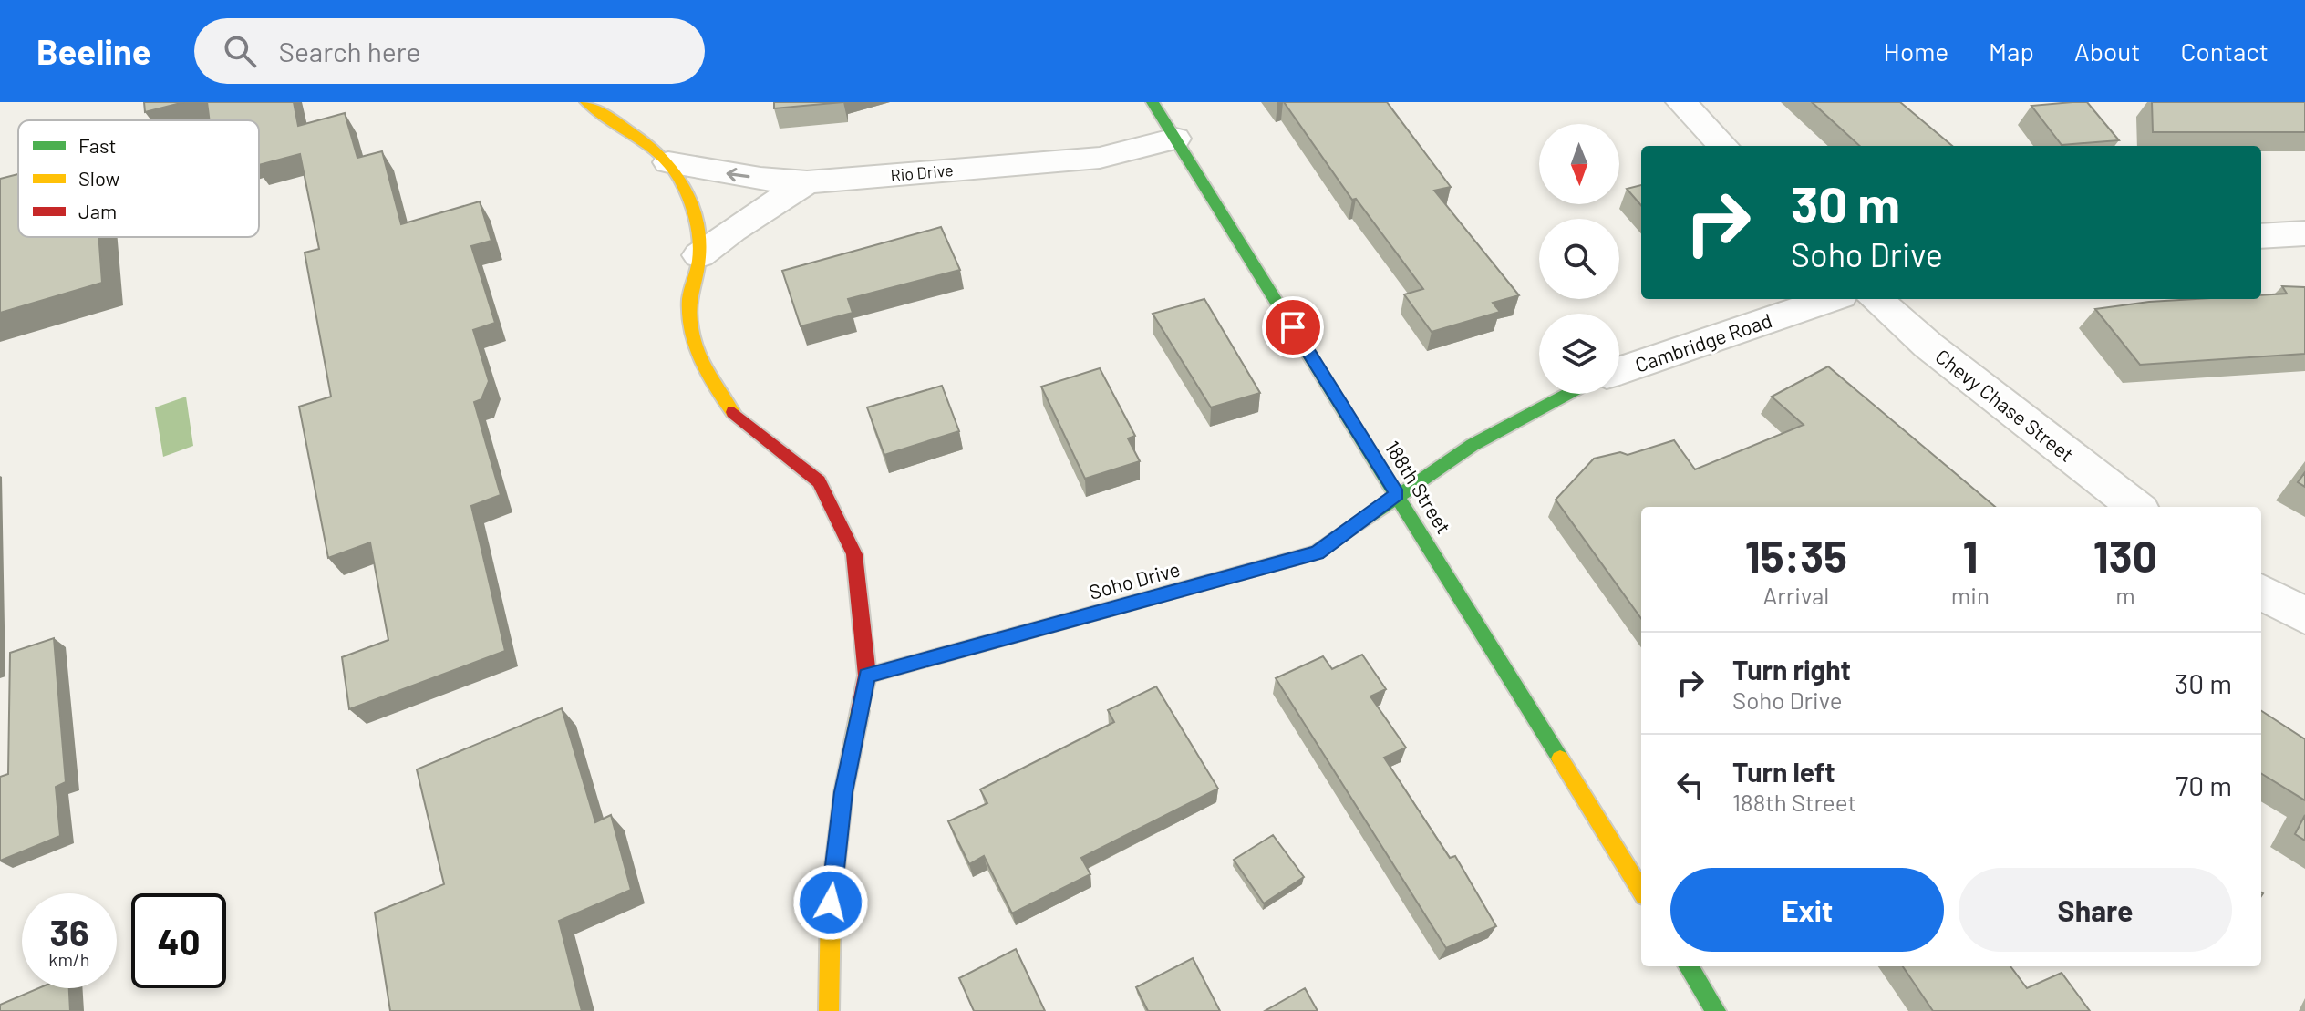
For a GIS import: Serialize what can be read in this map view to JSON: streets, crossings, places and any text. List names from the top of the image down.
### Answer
{
  "streets": {
    "street": [
      "Rio Drive",
      "Cambridge Road",
      "Chevy Chase Street",
      "188th Street",
      "Soho Drive"
    ]
  },
  "crossings": [
    ["Rio Drive", "188th Street"],
    ["188th Street", "Soho Drive"]
  ],
  "legend": ["Fast", "Slow", "Jam"],
  "north": "bottom",
  "page": {
    "header": "Beeline",
    "search": "Search here",
    "nav": [
      "Home",
      "Map",
      "About",
      "Contact"
    ],
    "turn": ["30 m", "Soho Drive"],
    "eta": [
      "15:35",
      "Arrival",
      "1",
      "min",
      "130",
      "m"
    ],
    "list": [
      {
        "name": "Turn right",
        "note": "Soho Drive",
        "value": "30 m"
      },
      {
        "name": "Turn left",
        "note": "188th Street",
        "value": "70 m"
      }
    ],
    "buttons": ["Exit", "Share"],
    "speed": "36 km/h",
    "limit": "40"
  }
}
